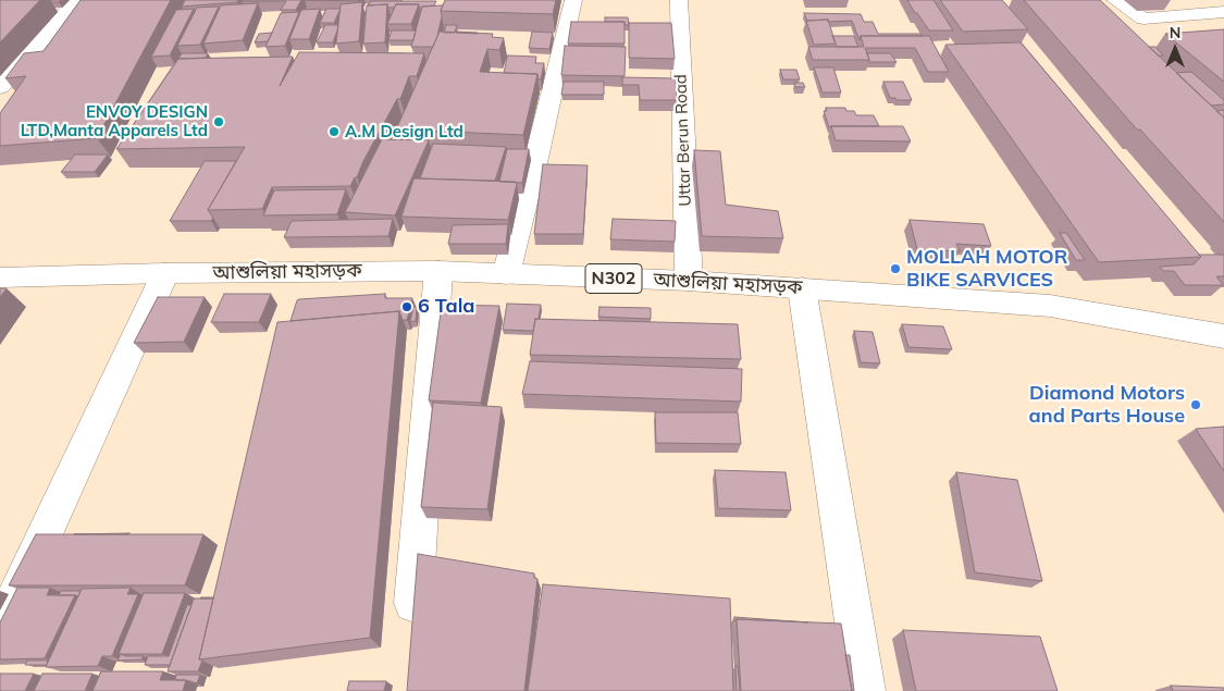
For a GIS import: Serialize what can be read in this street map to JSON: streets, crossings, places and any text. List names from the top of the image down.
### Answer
{
  "streets": {
    "main road": ["Uttar Berun Road", "আশুলিয়া মহাসড়ক", "N302"]
  },
  "crossings": [
    ["Uttar Berun Road", "আশুলিয়া মহাসড়ক"]
  ],
  "places": [
    "ENVOY DESIGN LTD,Manta Apparels Ltd",
    "A.M Design Ltd",
    "MOLLAH MOTOR BIKE SARVICES",
    "6 Tala",
    "Diamond Motors and Parts House"
  ],
  "north": "top"
}
